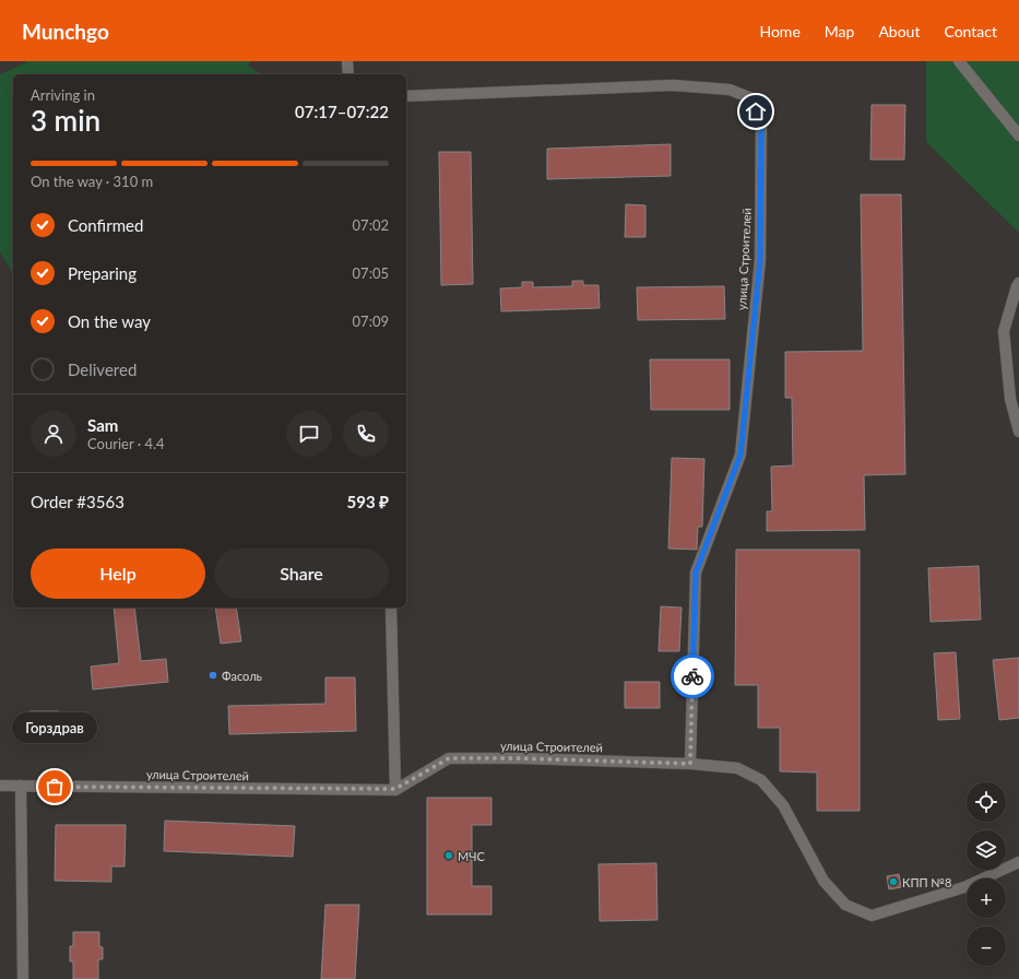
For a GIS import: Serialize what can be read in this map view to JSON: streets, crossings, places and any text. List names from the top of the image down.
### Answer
{
  "streets": {
    "street": ["улица Строителей"]
  },
  "places": [
    "Фасоль",
    "Горздрав",
    "МЧС",
    "КПП №8"
  ],
  "page": {
    "header": "Munchgo",
    "nav": [
      "Home",
      "Map",
      "About",
      "Contact"
    ],
    "heading": ["3 min", "Arriving in", "07:17–07:22"],
    "panel": [
      "Sam",
      "Courier · 4.4",
      "Order #3563",
      "593 ₽"
    ],
    "bar": "On the way · 310 m",
    "list": [
      ["Confirmed", "07:02"],
      ["Preparing", "07:05"],
      ["On the way", "07:09"],
      "Delivered"
    ],
    "buttons": ["Help", "Share"],
    "bubble": "Горздрав",
    "map_buttons": ["+", "−"]
  }
}
